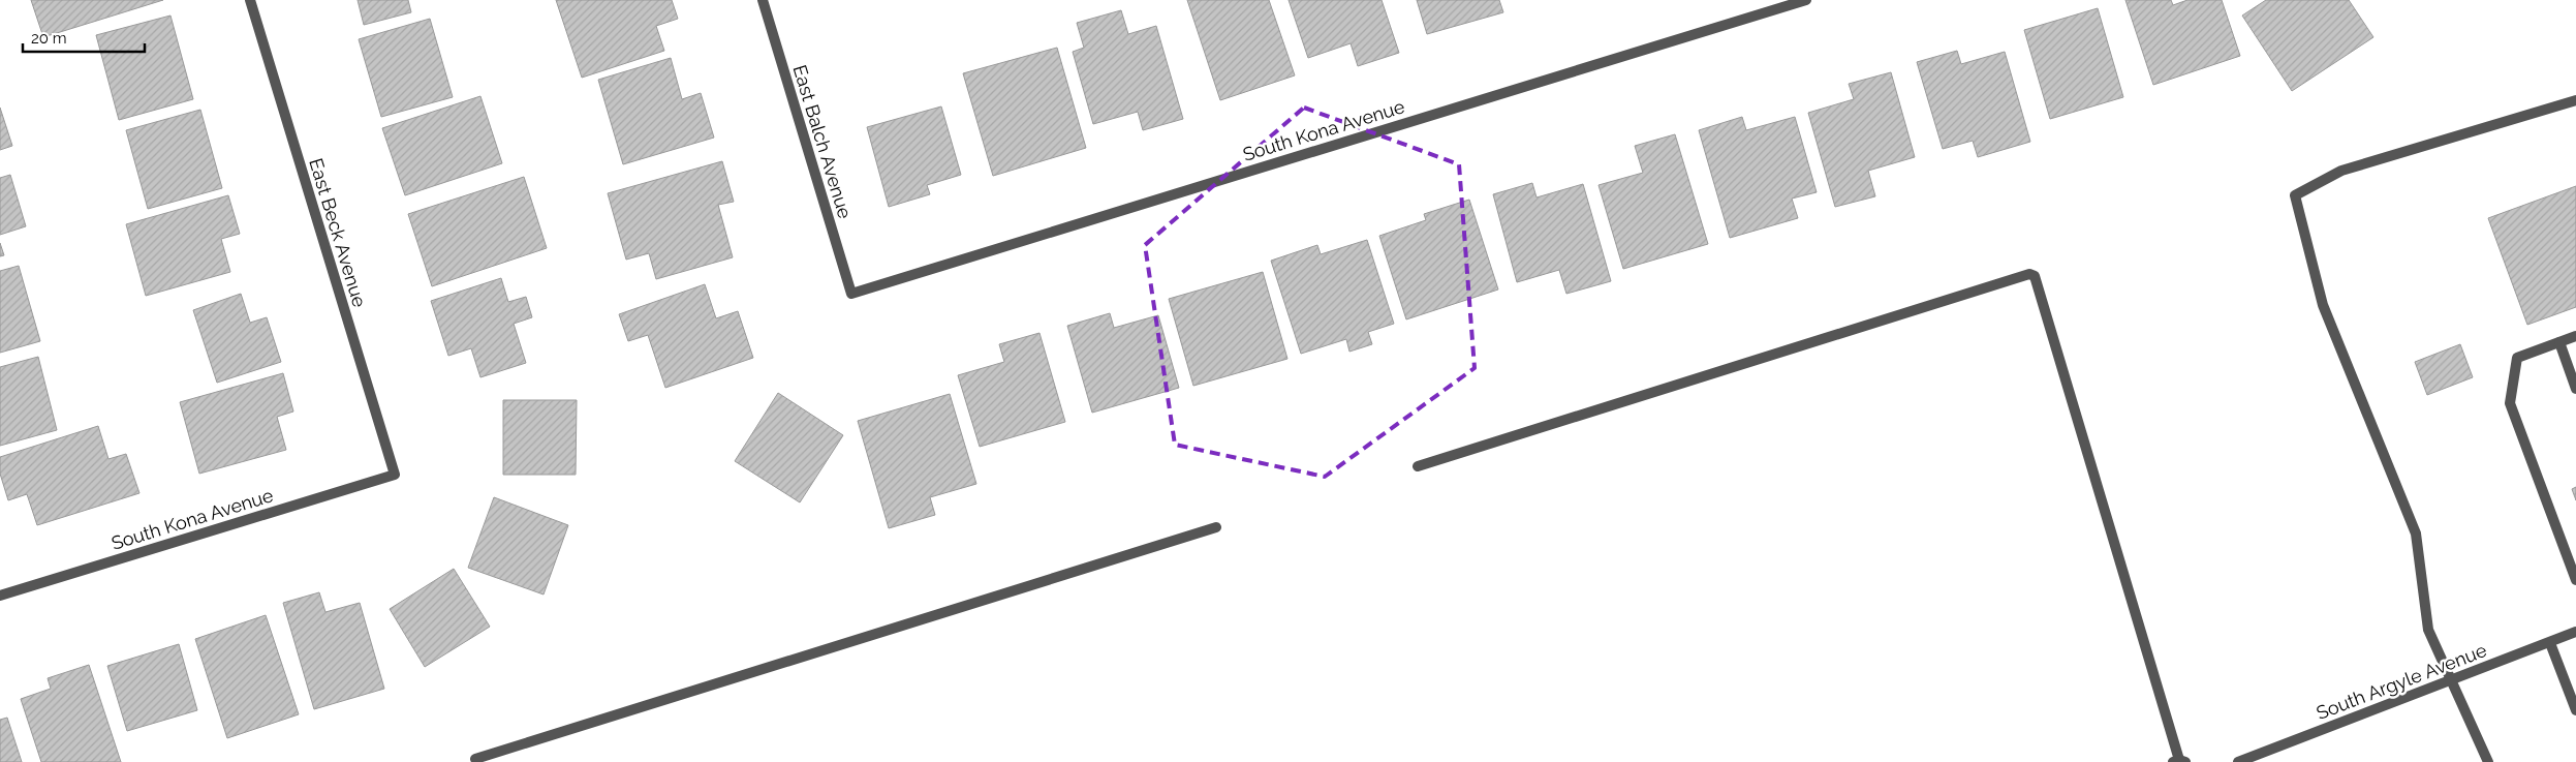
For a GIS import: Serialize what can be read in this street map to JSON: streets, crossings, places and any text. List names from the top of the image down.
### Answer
{
  "streets": {
    "street": [
      "South Kona Avenue",
      "East Balch Avenue",
      "East Beck Avenue",
      "South Argyle Avenue"
    ]
  },
  "crossings": [
    ["South Kona Avenue", "East Balch Avenue"],
    ["South Kona Avenue", "East Beck Avenue"]
  ],
  "scale_bar": "20 m"
}
